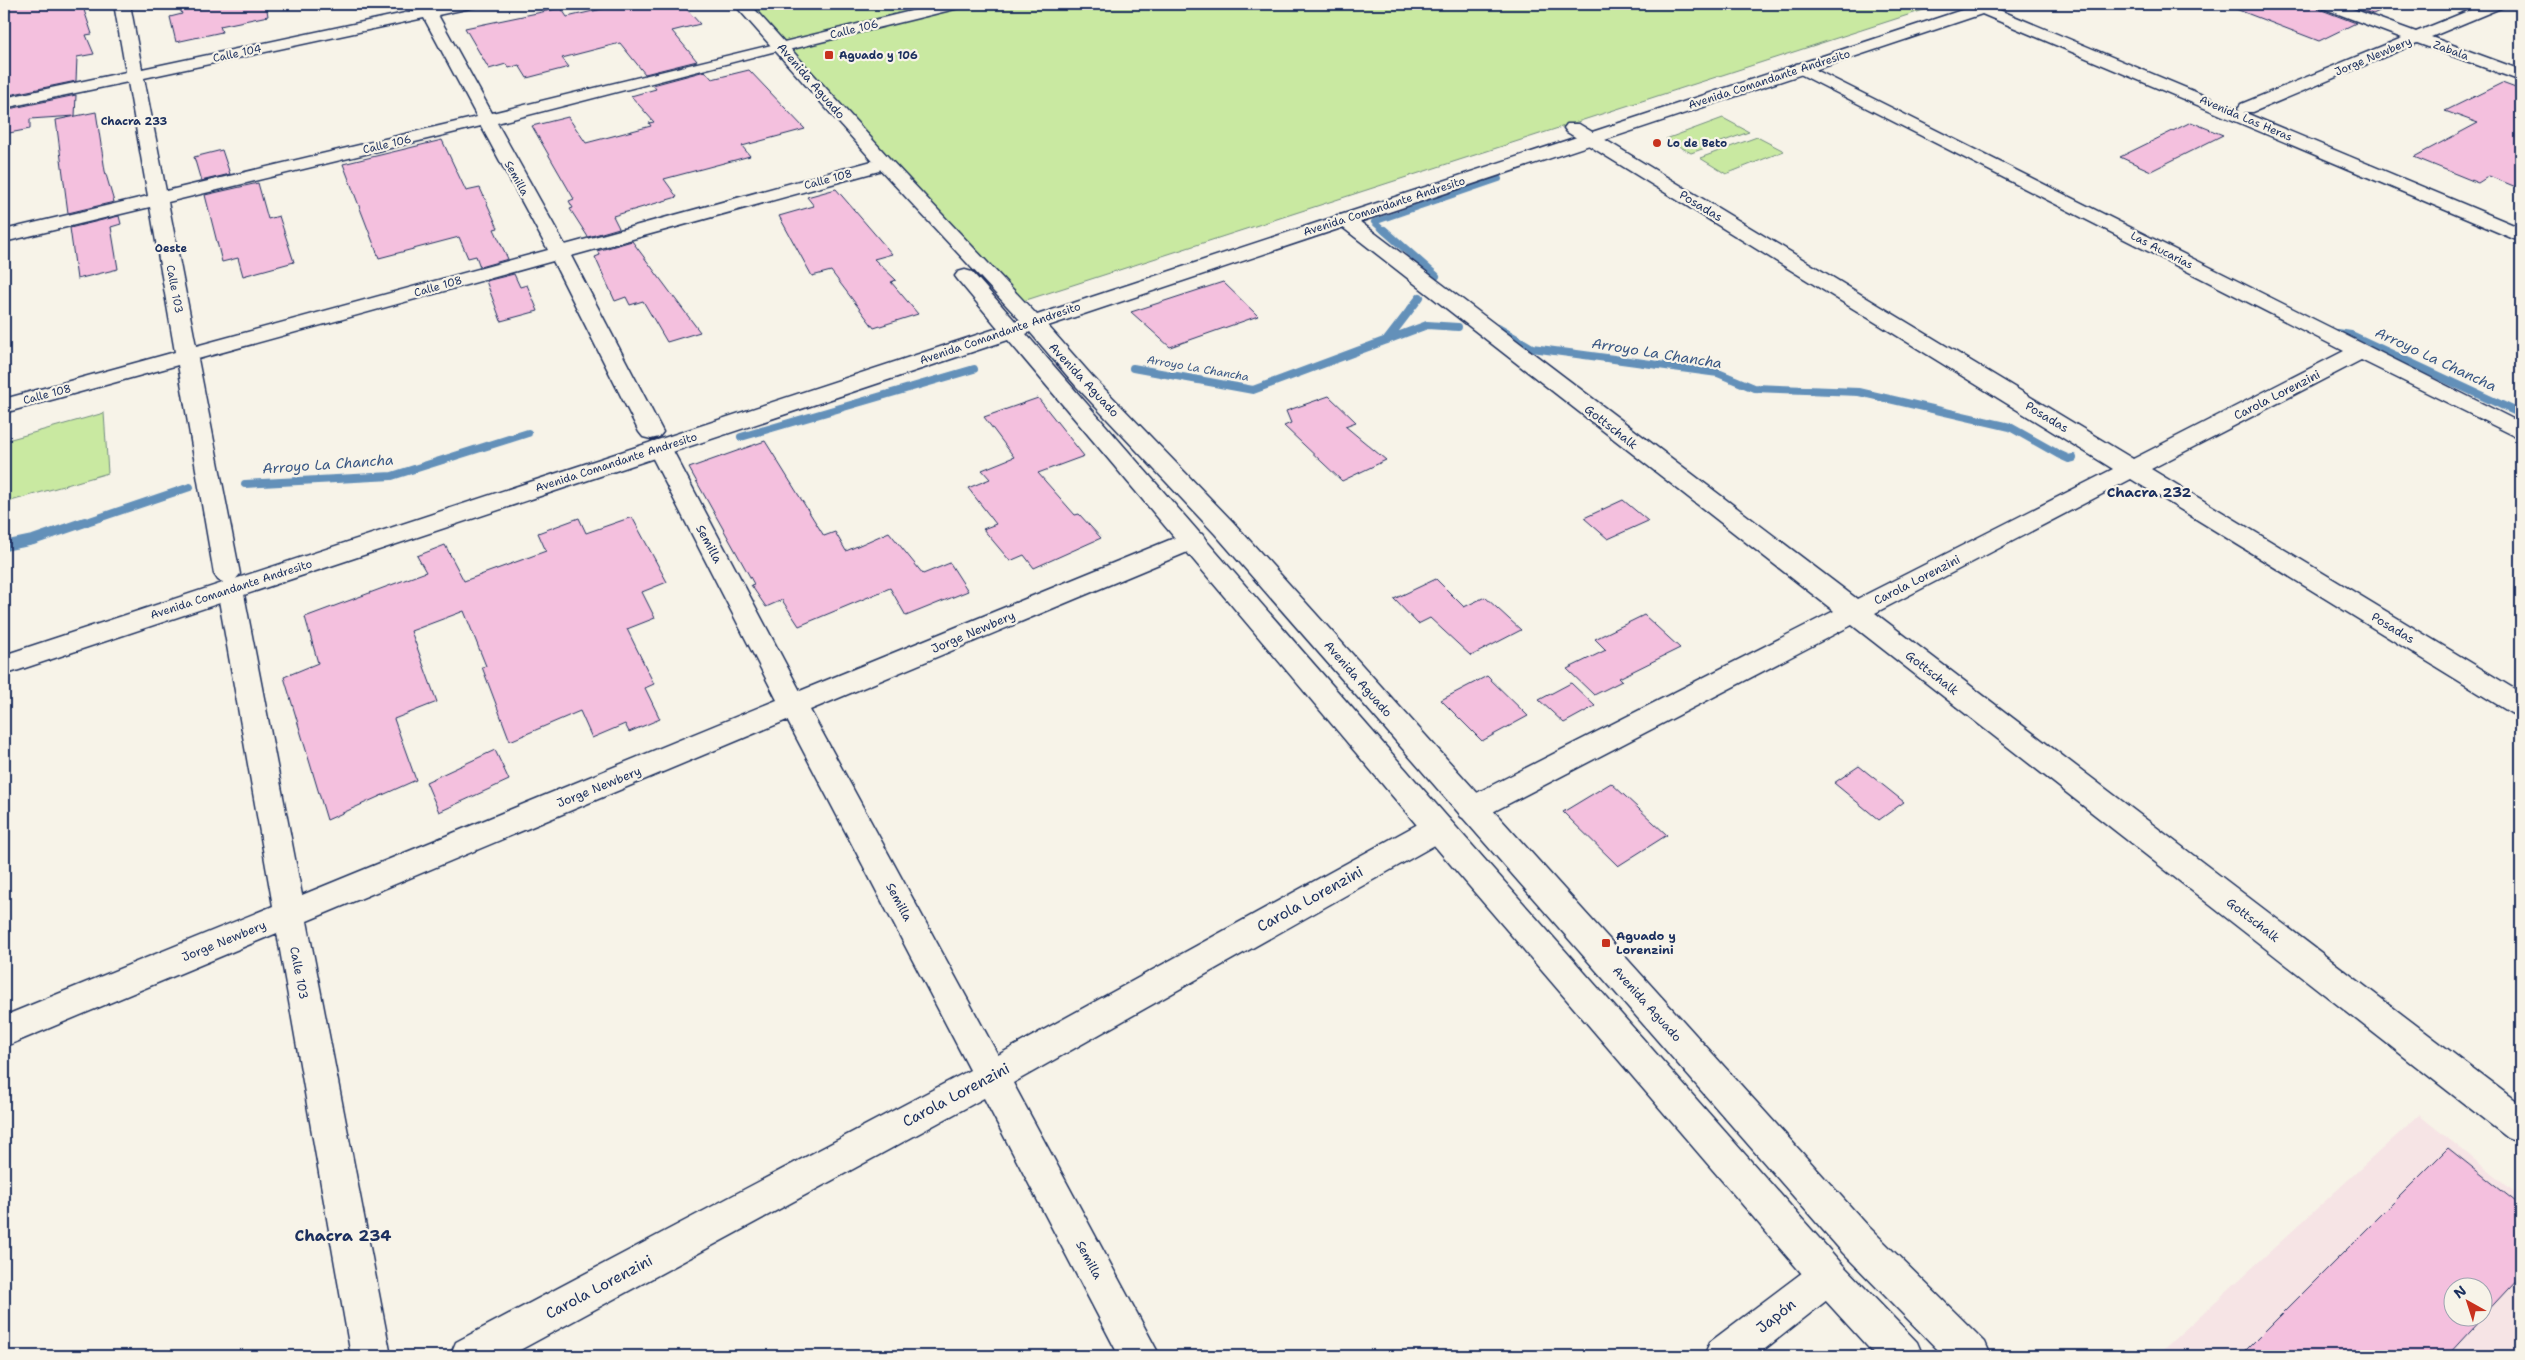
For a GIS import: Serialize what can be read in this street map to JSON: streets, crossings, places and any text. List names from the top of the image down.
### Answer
{
  "streets": {
    "street": [
      "Calle 106",
      "Zabala",
      "Calle 104",
      "Jorge Newbery",
      "Avenida Comandante Andresito",
      "Avenida Aguado",
      "Avenida Las Heras",
      "Semilla",
      "Calle 108",
      "Posadas",
      "Las Aucarias",
      "Calle 103",
      "Carola Lorenzini",
      "Gottschalk",
      "Japón"
    ]
  },
  "crossings": [
    ["Calle 106", "Avenida Aguado"],
    ["Calle 106", "Semilla"],
    ["Calle 106", "Calle 103"],
    ["Zabala", "Jorge Newbery"],
    ["Calle 104", "Semilla"],
    ["Calle 104", "Calle 103"],
    ["Jorge Newbery", "Avenida Aguado"],
    ["Jorge Newbery", "Avenida Las Heras"],
    ["Jorge Newbery", "Semilla"],
    ["Jorge Newbery", "Calle 103"],
    ["Avenida Comandante Andresito", "Avenida Aguado"],
    ["Avenida Comandante Andresito", "Avenida Las Heras"],
    ["Avenida Comandante Andresito", "Semilla"],
    ["Avenida Comandante Andresito", "Posadas"],
    ["Avenida Comandante Andresito", "Las Aucarias"],
    ["Avenida Comandante Andresito", "Calle 103"],
    ["Avenida Comandante Andresito", "Gottschalk"],
    ["Avenida Aguado", "Calle 108"],
    ["Avenida Aguado", "Carola Lorenzini"],
    ["Avenida Aguado", "Japón"],
    ["Semilla", "Calle 108"],
    ["Semilla", "Carola Lorenzini"],
    ["Calle 108", "Calle 103"],
    ["Posadas", "Carola Lorenzini"],
    ["Las Aucarias", "Carola Lorenzini"],
    ["Carola Lorenzini", "Gottschalk"]
  ],
  "districts": [
    "Chacra 233",
    "Oeste",
    "Chacra 232",
    "Chacra 234"
  ],
  "water": ["Arroyo La Chancha"],
  "places": {
    "transit": ["Aguado y 106", "Aguado y Lorenzini"],
    "other": ["Lo de Beto"]
  },
  "north": "top left"
}
